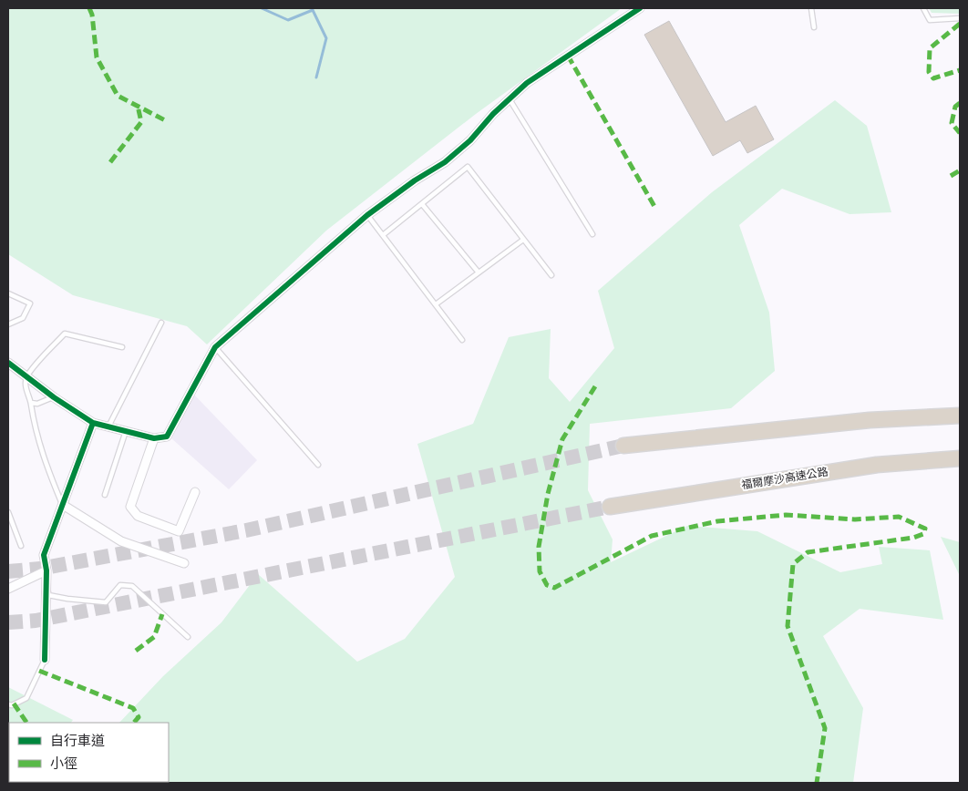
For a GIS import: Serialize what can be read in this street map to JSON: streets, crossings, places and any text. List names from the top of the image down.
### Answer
{
  "streets": {
    "highway": ["福爾摩沙高速公路"]
  },
  "legend": ["自行車道", "小徑"]
}
